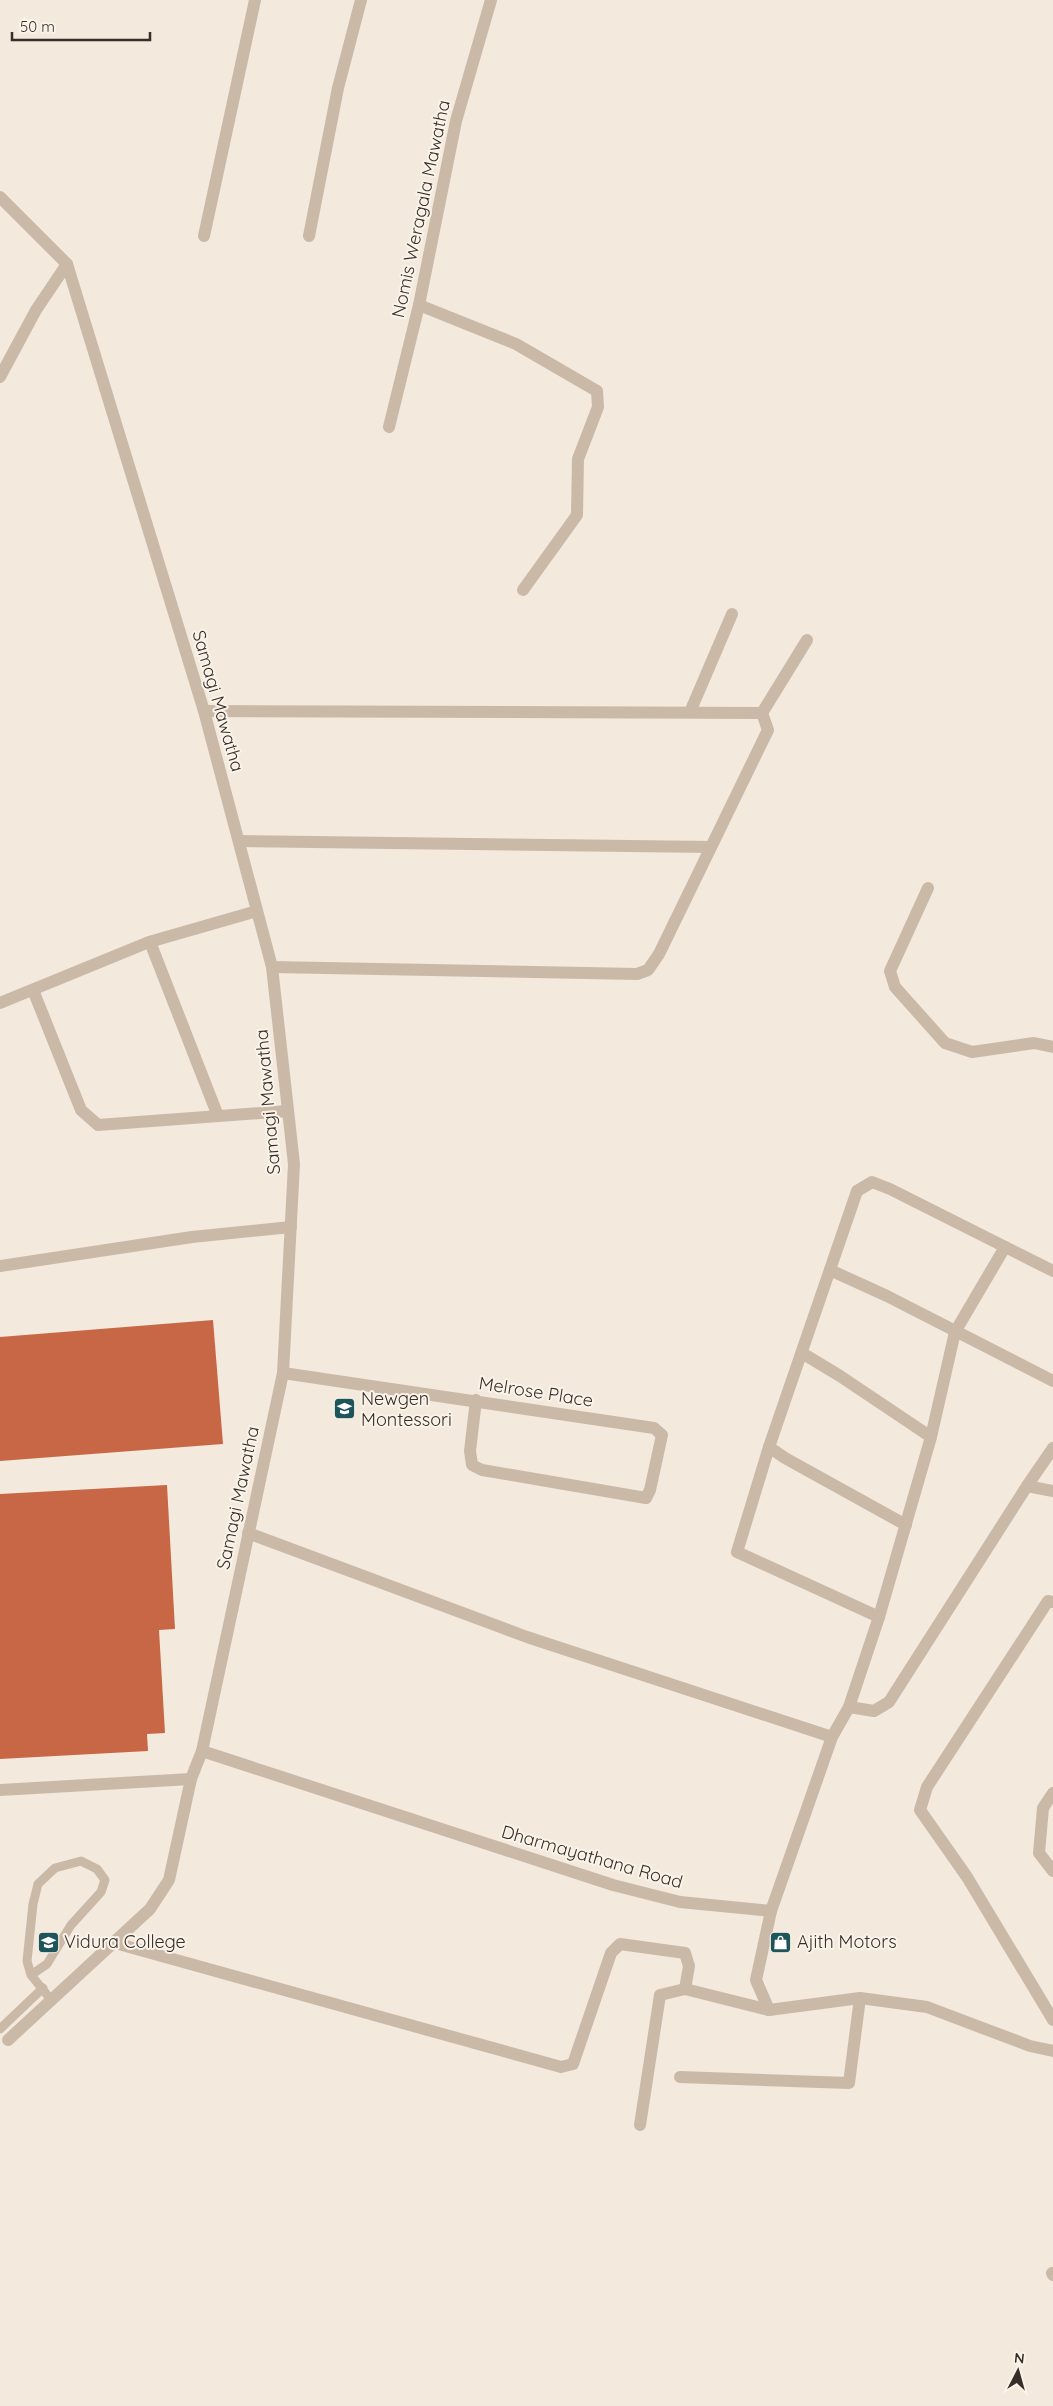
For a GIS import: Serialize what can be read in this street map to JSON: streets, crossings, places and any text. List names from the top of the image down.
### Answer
{
  "streets": {
    "street": [
      "Nomis Weragala Mawatha",
      "Samagi Mawatha",
      "Melrose Place",
      "Dharmayathana Road"
    ]
  },
  "crossings": [
    ["Samagi Mawatha", "Melrose Place"],
    ["Samagi Mawatha", "Dharmayathana Road"]
  ],
  "places": {
    "school or university": ["Newgen Montessori", "Vidura College"],
    "shop": ["Ajith Motors"]
  },
  "scale_bar": "50 m",
  "north": "top"
}
